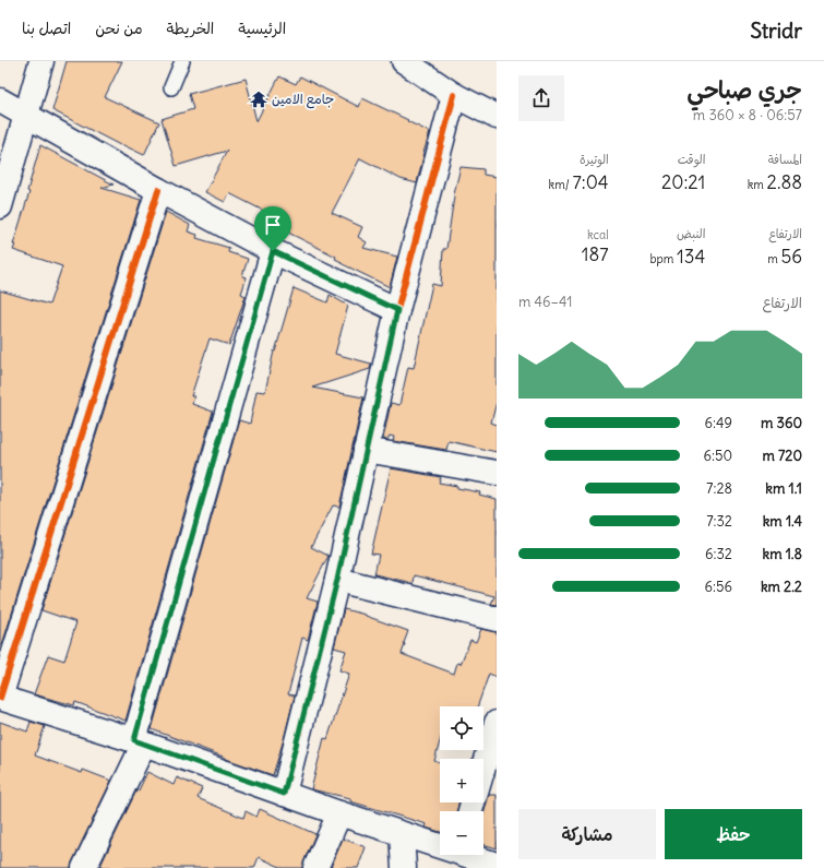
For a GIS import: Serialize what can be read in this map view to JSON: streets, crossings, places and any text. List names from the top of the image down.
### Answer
{
  "places": {
    "temple": ["جامع الامين"]
  },
  "page": {
    "header": "Stridr",
    "nav": [
      "الرئيسية",
      "الخريطة",
      "من نحن",
      "اتصل بنا"
    ],
    "heading": ["جري صباحي", "06:57 · 8 × 360 m"],
    "stats": [
      ["المسافة", "2.88 km"],
      ["الوقت", "20:21"],
      ["الوتيرة", "7:04 /km"],
      ["الارتفاع", "56 m"],
      ["النبض", "134 bpm"],
      ["kcal", "187"]
    ],
    "chart": ["الارتفاع", "41–46 m"],
    "list": [
      {
        "name": "360 m",
        "note": "6:49"
      },
      {
        "name": "720 m",
        "note": "6:50"
      },
      {
        "name": "1.1 km",
        "note": "7:28"
      },
      {
        "name": "1.4 km",
        "note": "7:32"
      },
      {
        "name": "1.8 km",
        "note": "6:32"
      },
      {
        "name": "2.2 km",
        "note": "6:56"
      }
    ],
    "map_buttons": ["+", "−"],
    "buttons": ["حفظ", "مشاركة"]
  }
}
